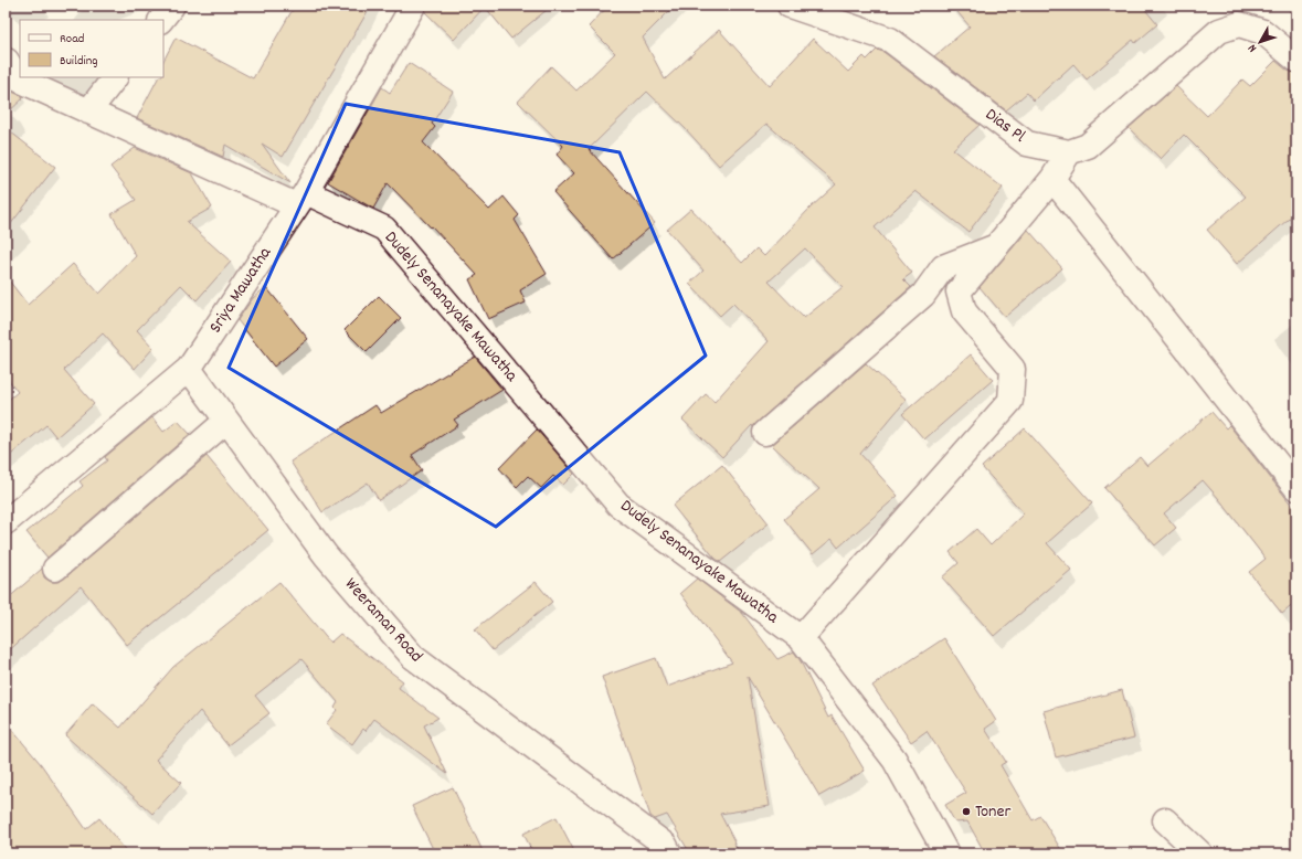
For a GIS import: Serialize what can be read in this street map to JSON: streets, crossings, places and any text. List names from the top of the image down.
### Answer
{
  "streets": {
    "street": [
      "Dias Pl",
      "Sriya Mawatha",
      "Dudely Senanayake Mawatha",
      "Weeraman Road"
    ]
  },
  "crossings": [
    ["Sriya Mawatha", "Dudely Senanayake Mawatha"],
    ["Sriya Mawatha", "Weeraman Road"]
  ],
  "places": ["Toner"],
  "legend": ["Road", "Building"],
  "north": "bottom left"
}
